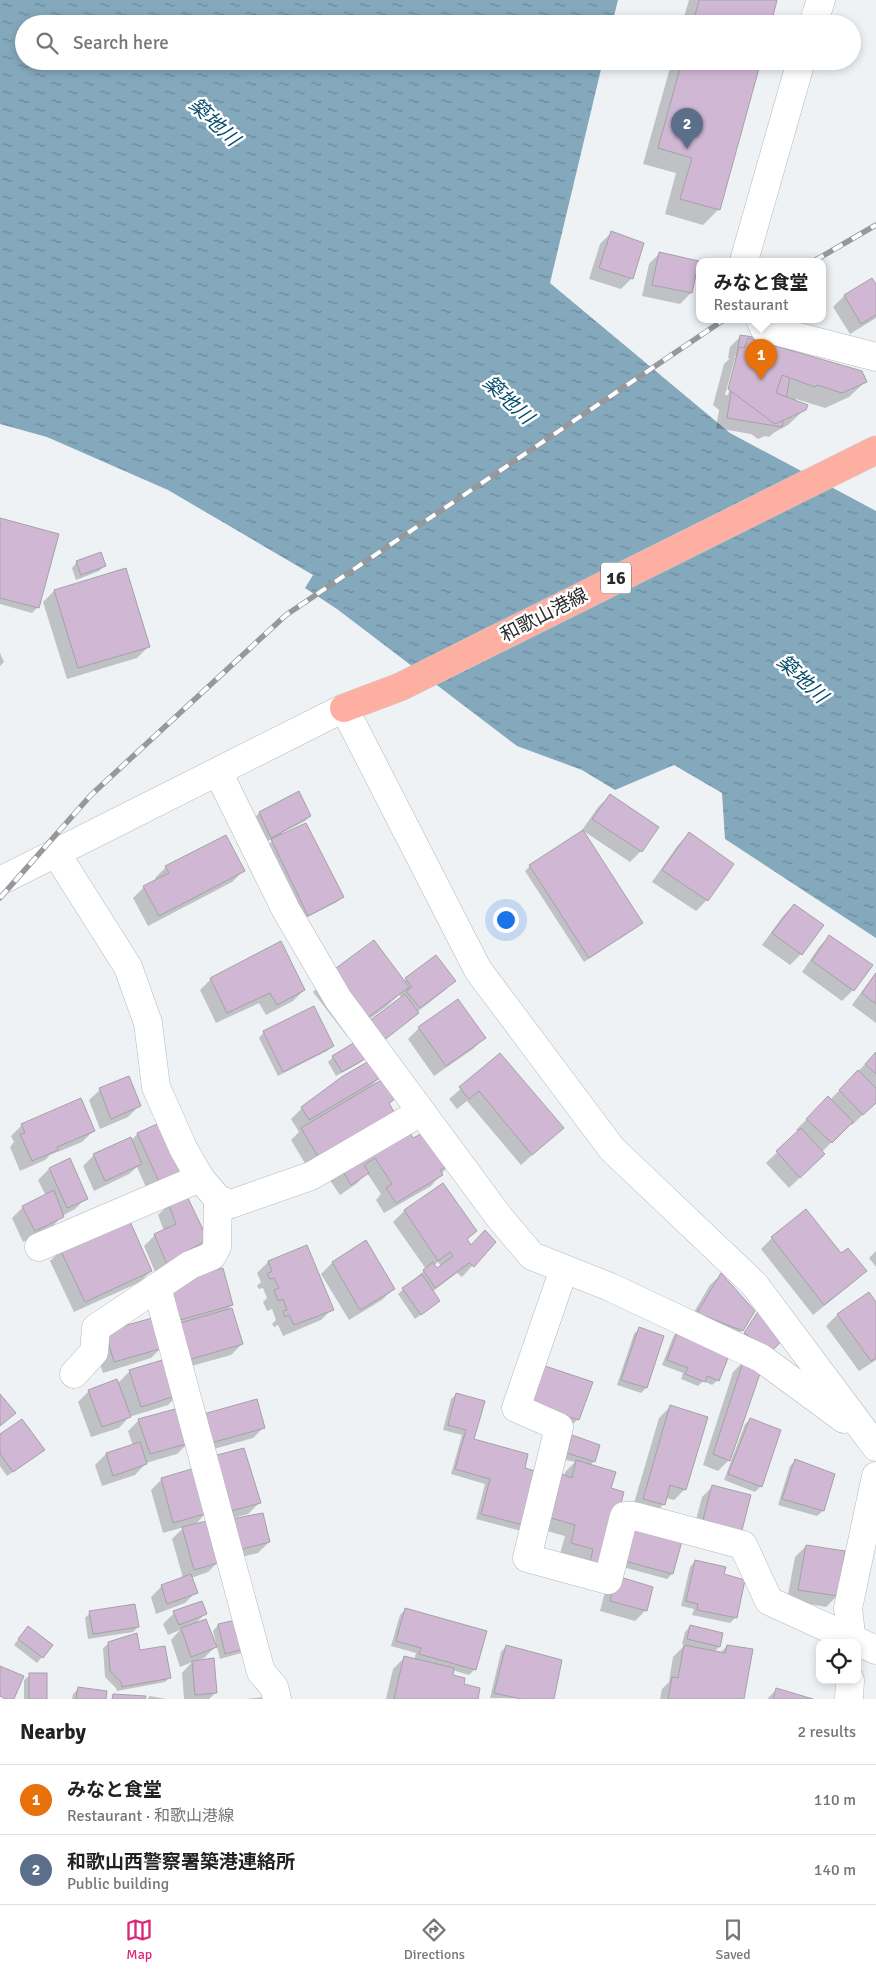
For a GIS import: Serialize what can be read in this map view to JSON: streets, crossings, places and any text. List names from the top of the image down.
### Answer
{
  "streets": {
    "main road": ["16", "和歌山港線"]
  },
  "water": ["築地川"],
  "page": {
    "search": "Search here",
    "pins": ["2", "1"],
    "popup": ["みなと食堂", "Restaurant"],
    "heading": ["Nearby", "2 results"],
    "list": [
      {
        "mark": "1",
        "name": "みなと食堂",
        "note": "Restaurant · 和歌山港線",
        "value": "110 m"
      },
      {
        "mark": "2",
        "name": "和歌山西警察署築港連絡所",
        "note": "Public building",
        "value": "140 m"
      }
    ],
    "nav": ["Map", "Directions", "Saved"]
  }
}
